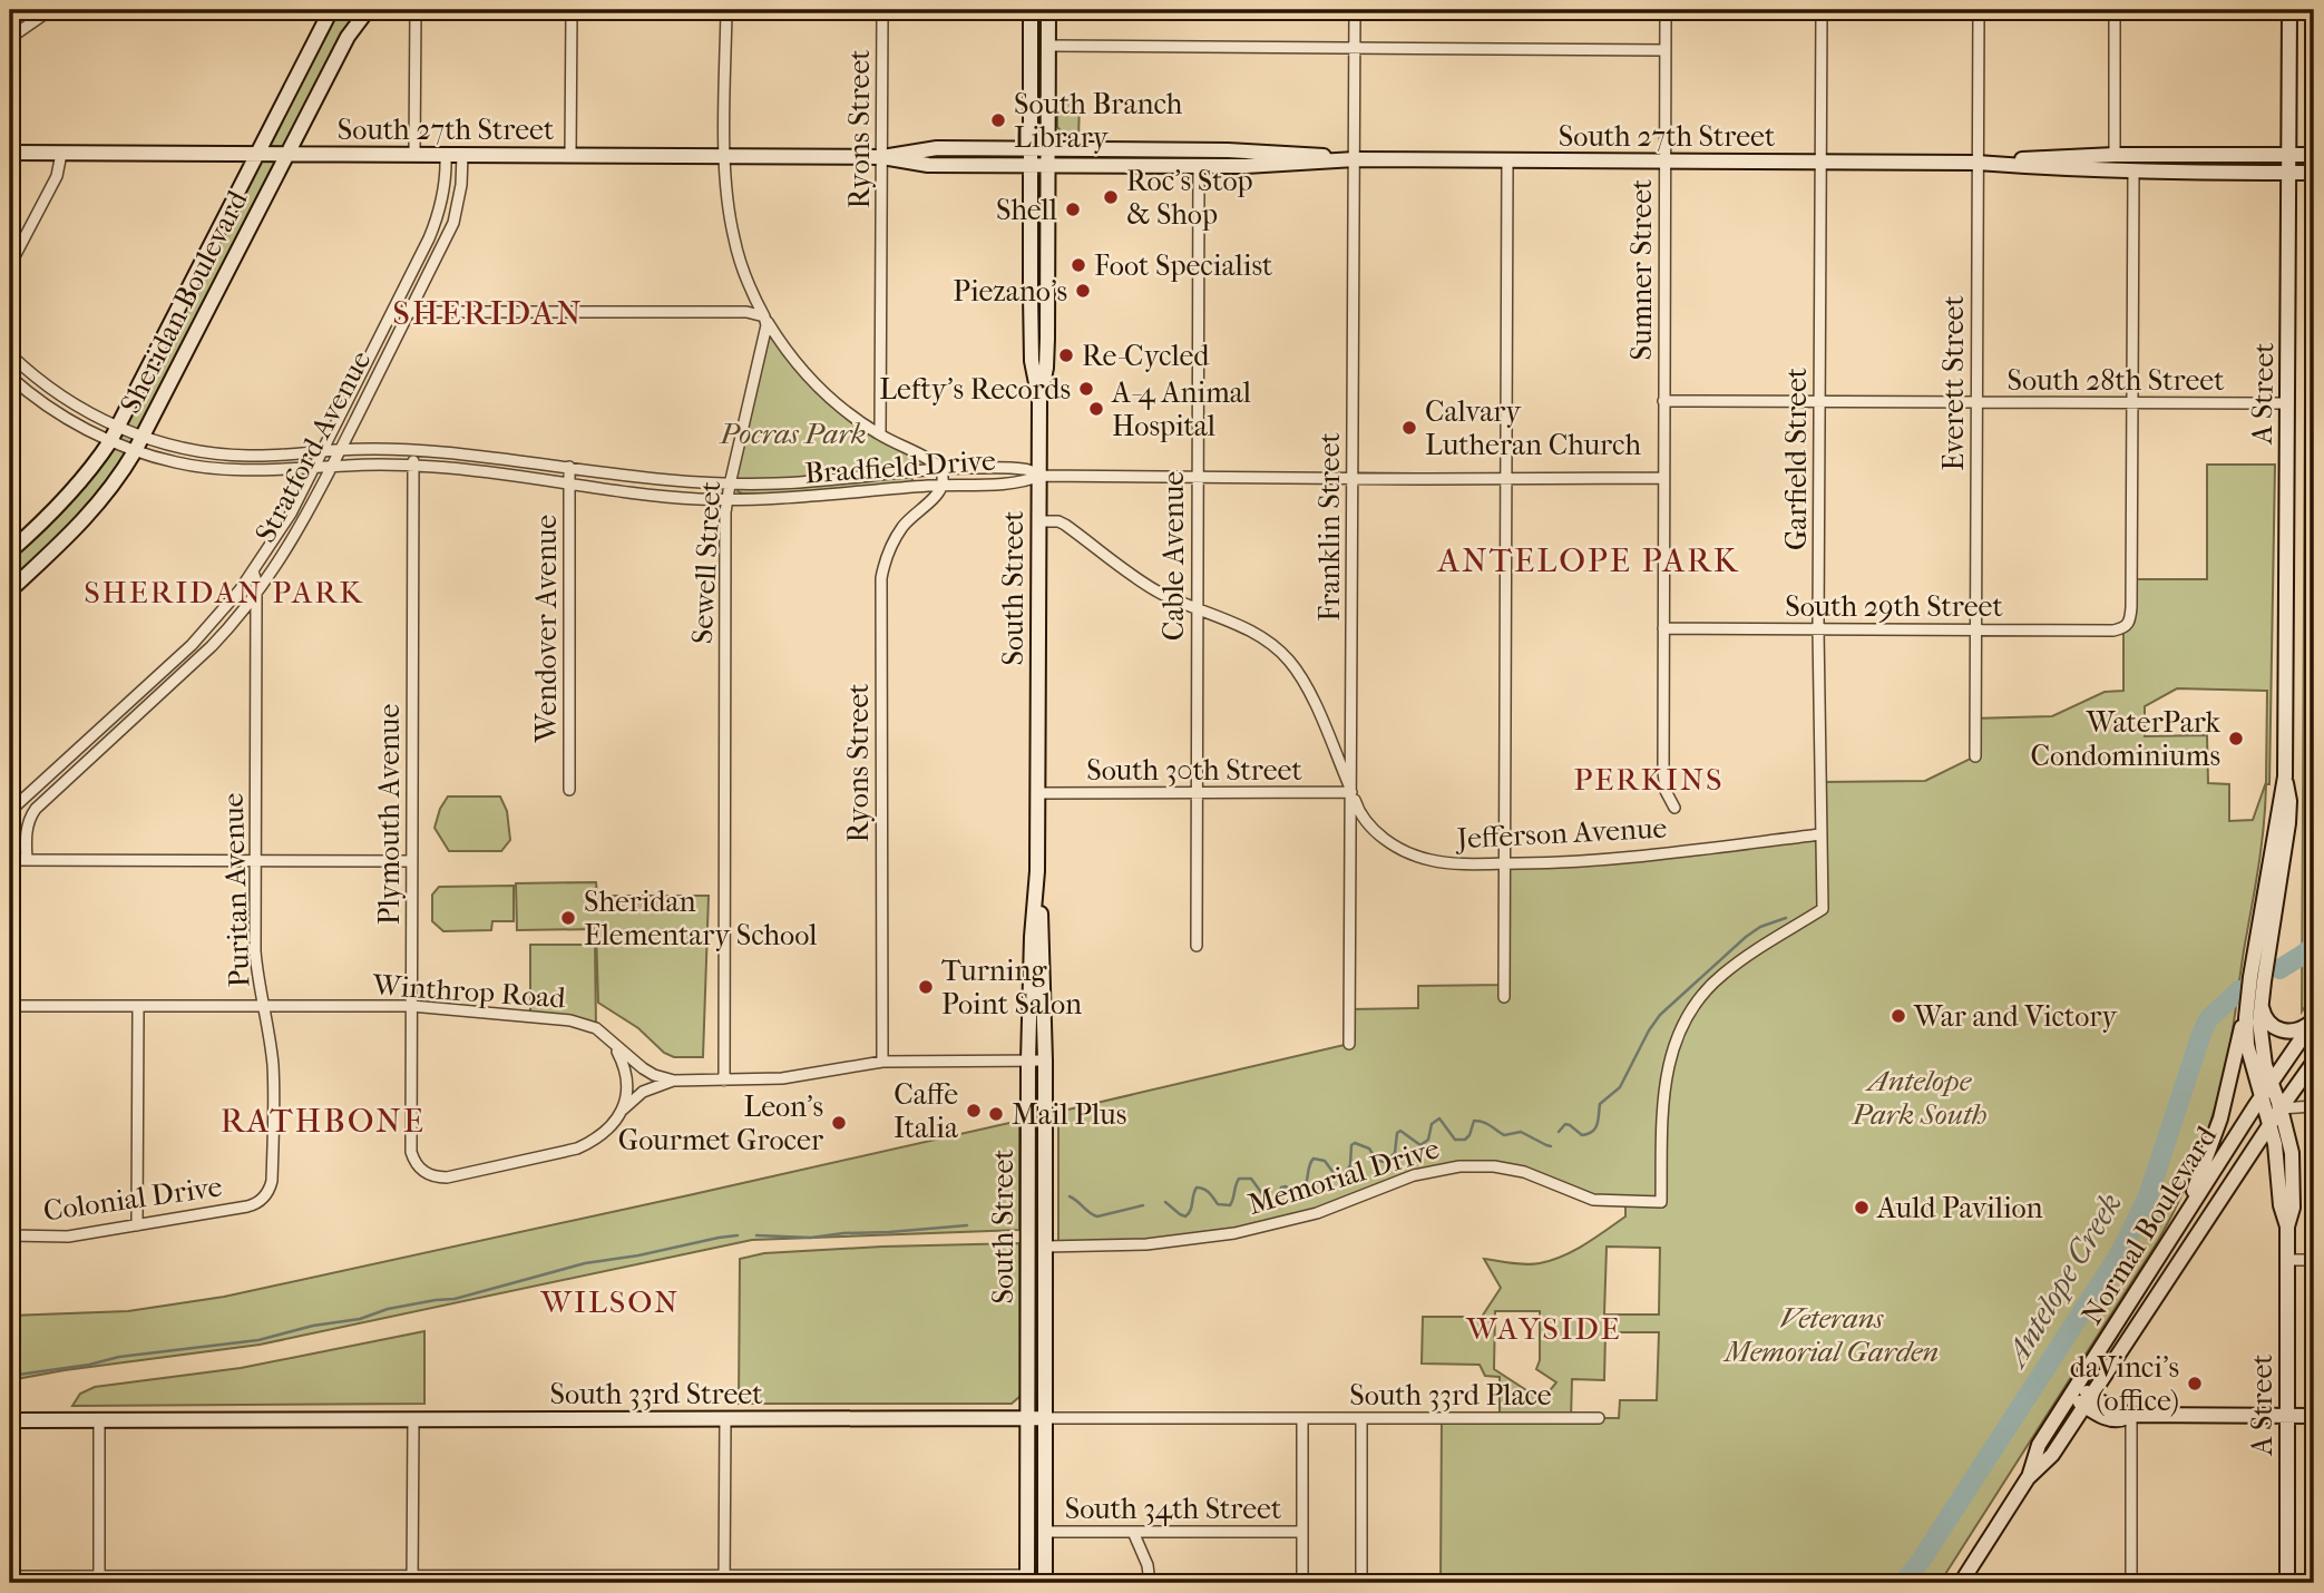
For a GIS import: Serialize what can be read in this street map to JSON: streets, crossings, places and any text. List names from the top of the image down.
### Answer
{
  "streets": {
    "main road": [
      "South 27th Street",
      "Sheridan Boulevard",
      "A Street",
      "South Street",
      "Normal Boulevard",
      "South 33rd Street"
    ],
    "street": [
      "Ryons Street",
      "Sumner Street",
      "South 28th Street",
      "Everett Street",
      "Stratford Avenue",
      "Garfield Street",
      "Bradfield Drive",
      "Franklin Street",
      "Cable Avenue",
      "Sewell Street",
      "South 29th Street",
      "Wendover Avenue",
      "South 30th Street",
      "Plymouth Avenue",
      "Jefferson Avenue",
      "Puritan Avenue",
      "Winthrop Road",
      "Memorial Drive",
      "Colonial Drive",
      "South 33rd Place",
      "South 34th Street"
    ]
  },
  "crossings": [
    ["South 27th Street", "Ryons Street"],
    ["South 27th Street", "Sumner Street"],
    ["South 27th Street", "Sheridan Boulevard"],
    ["South 27th Street", "Everett Street"],
    ["South 27th Street", "A Street"],
    ["South 27th Street", "Stratford Avenue"],
    ["South 27th Street", "Garfield Street"],
    ["South 27th Street", "Franklin Street"],
    ["South 27th Street", "Cable Avenue"],
    ["South 27th Street", "Sewell Street"],
    ["South 27th Street", "South Street"],
    ["Ryons Street", "Bradfield Drive"],
    ["Ryons Street", "Winthrop Road"],
    ["Sumner Street", "South 28th Street"],
    ["Sumner Street", "South 29th Street"],
    ["Sheridan Boulevard", "Bradfield Drive"],
    ["South 28th Street", "Everett Street"],
    ["South 28th Street", "A Street"],
    ["South 28th Street", "Garfield Street"],
    ["South 28th Street", "South 29th Street"],
    ["Everett Street", "South 29th Street"],
    ["A Street", "Normal Boulevard"],
    ["Stratford Avenue", "Bradfield Drive"],
    ["Stratford Avenue", "Puritan Avenue"],
    ["Garfield Street", "South 29th Street"],
    ["Garfield Street", "Jefferson Avenue"],
    ["Garfield Street", "Memorial Drive"],
    ["Bradfield Drive", "Sewell Street"],
    ["Bradfield Drive", "South Street"],
    ["Bradfield Drive", "Wendover Avenue"],
    ["Bradfield Drive", "Plymouth Avenue"],
    ["Franklin Street", "South 30th Street"],
    ["Franklin Street", "Jefferson Avenue"],
    ["Cable Avenue", "South 30th Street"],
    ["Cable Avenue", "Jefferson Avenue"],
    ["Sewell Street", "Winthrop Road"],
    ["South Street", "South 30th Street"],
    ["South Street", "Jefferson Avenue"],
    ["South Street", "Winthrop Road"],
    ["South Street", "Memorial Drive"],
    ["South Street", "South 33rd Street"],
    ["South Street", "South 34th Street"],
    ["South 30th Street", "Jefferson Avenue"],
    ["Plymouth Avenue", "Winthrop Road"],
    ["Puritan Avenue", "Winthrop Road"],
    ["Puritan Avenue", "Colonial Drive"],
    ["South 33rd Street", "South 33rd Place"]
  ],
  "districts": [
    "SHERIDAN",
    "ANTELOPE PARK",
    "SHERIDAN PARK",
    "PERKINS",
    "RATHBONE",
    "WILSON",
    "WAYSIDE"
  ],
  "water": ["Antelope Creek"],
  "parks": ["Pocras Park", "Antelope Park South", "Veterans Memorial Garden"],
  "places": [
    "South Branch Library",
    "Roc's Stop & Shop",
    "Shell",
    "Foot Specialist",
    "Piezano's",
    "Re-Cycled",
    "Lefty's Records",
    "A-4 Animal Hospital",
    "Calvary Lutheran Church",
    "WaterPark Condominiums",
    "Sheridan Elementary School",
    "Turning Point Salon",
    "War and Victory",
    "Caffe Italia",
    "Mail Plus",
    "Leon's Gourmet Grocer",
    "Auld Pavilion",
    "daVinci's (office)"
  ]
}
